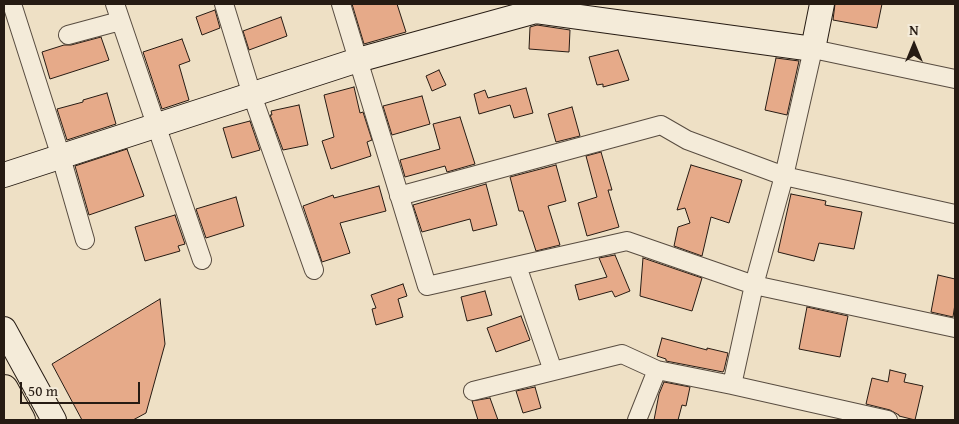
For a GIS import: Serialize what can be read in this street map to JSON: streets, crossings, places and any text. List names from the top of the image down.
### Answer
{
  "scale_bar": "50 m",
  "north": "top"
}
